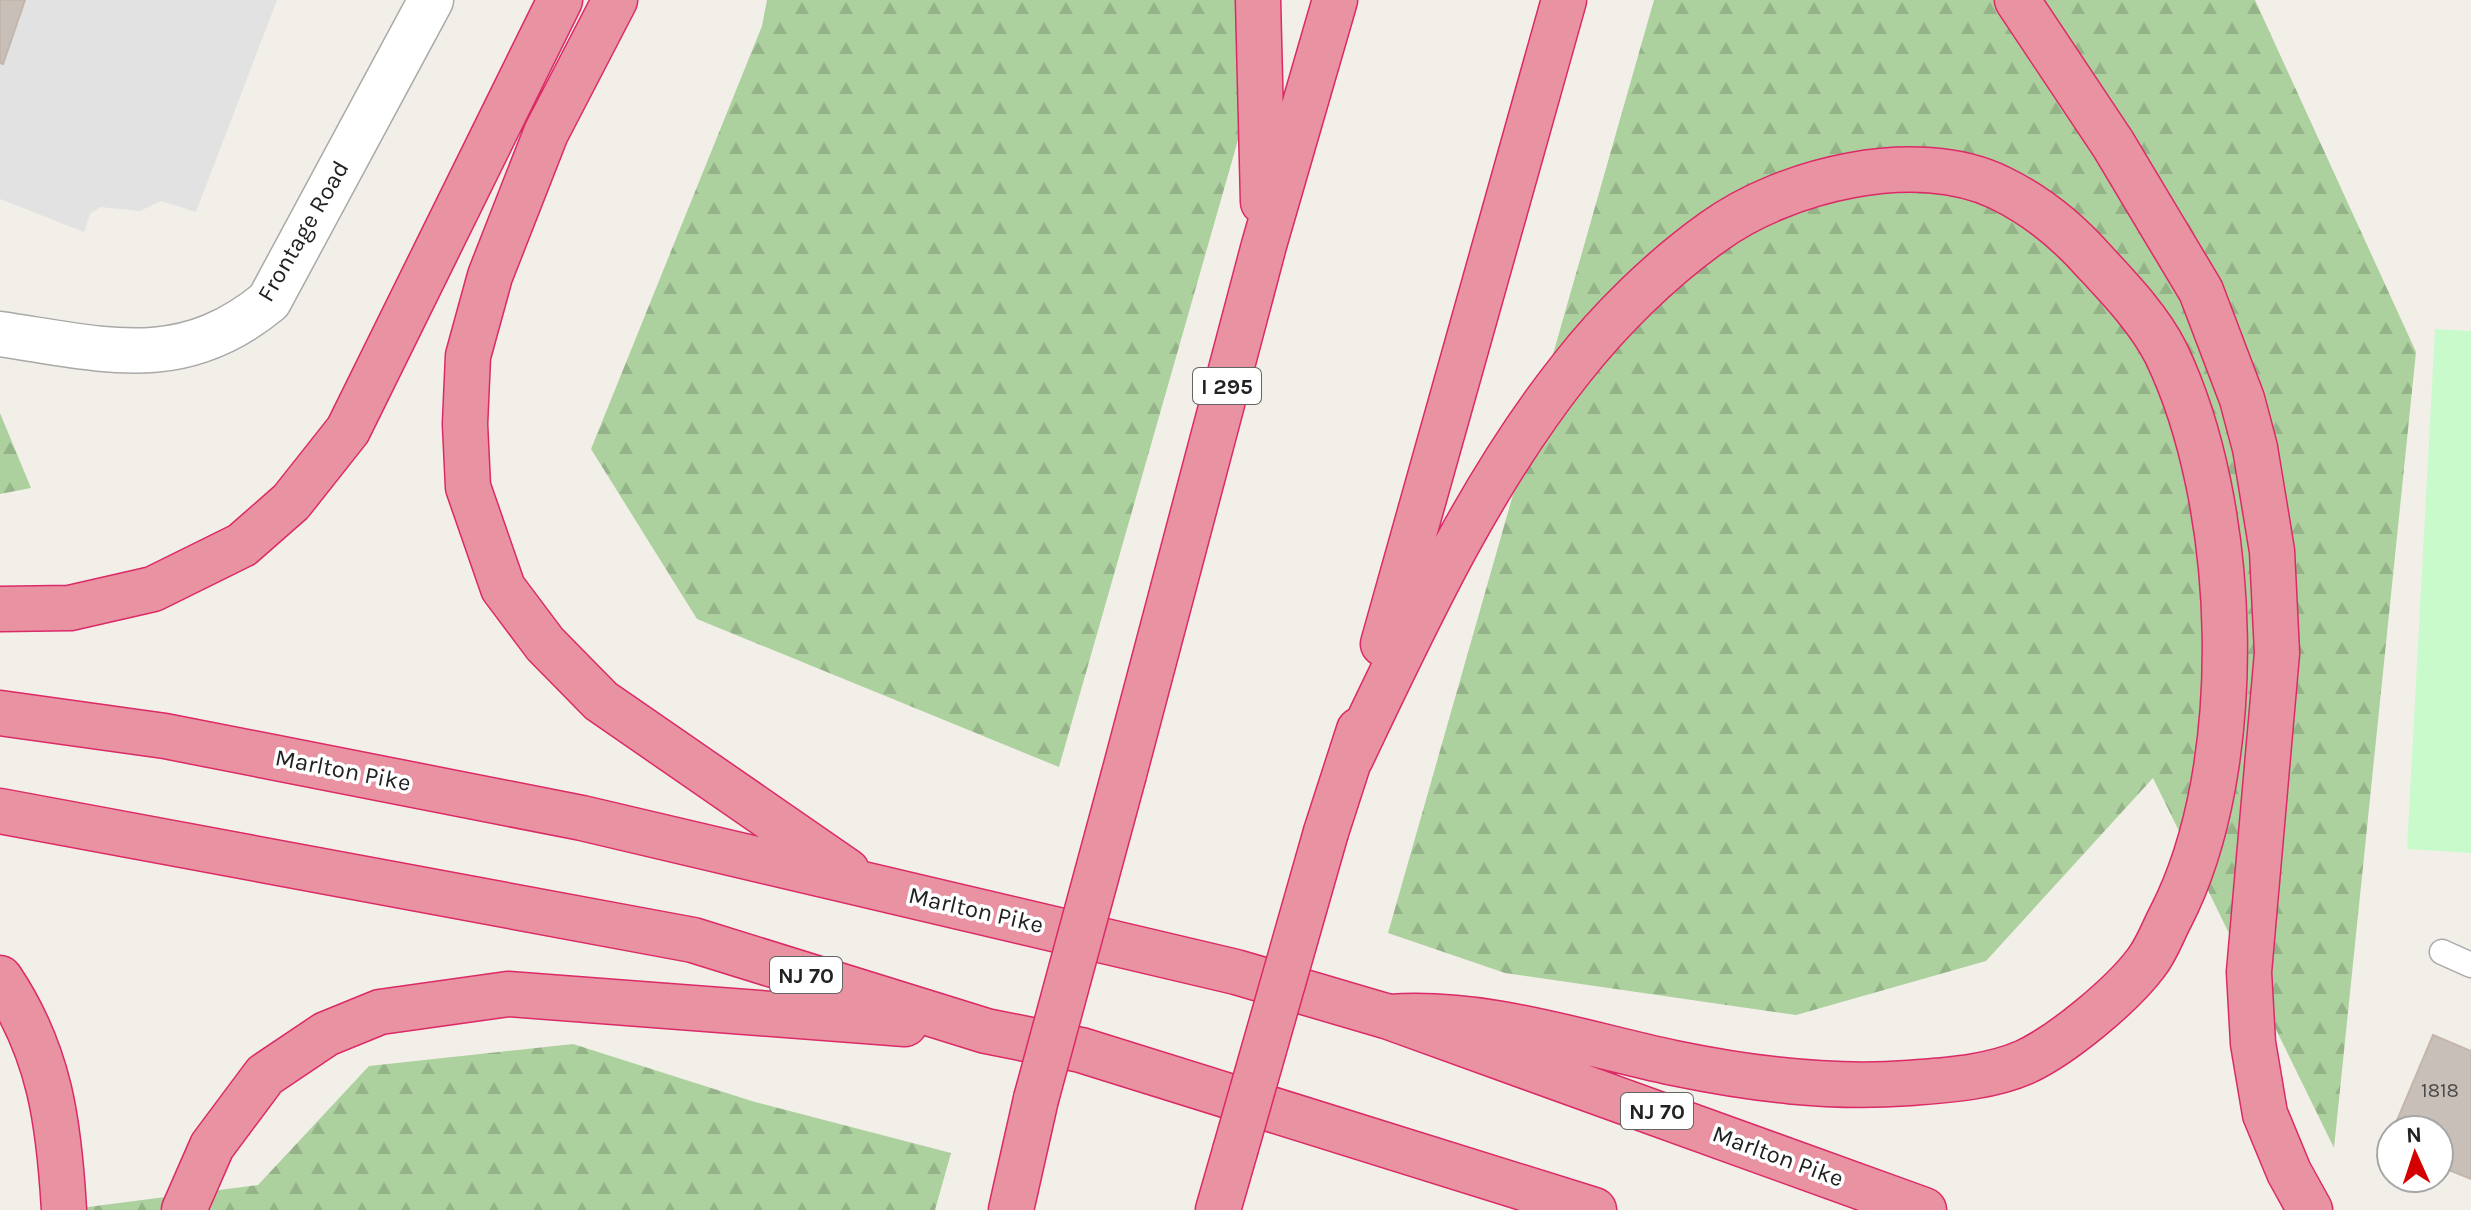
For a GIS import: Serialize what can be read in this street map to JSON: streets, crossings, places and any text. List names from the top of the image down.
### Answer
{
  "streets": {
    "highway": ["I 295", "Marlton Pike", "NJ 70"],
    "street": ["Frontage Road"]
  },
  "house_numbers": ["1818"],
  "north": "top"
}
